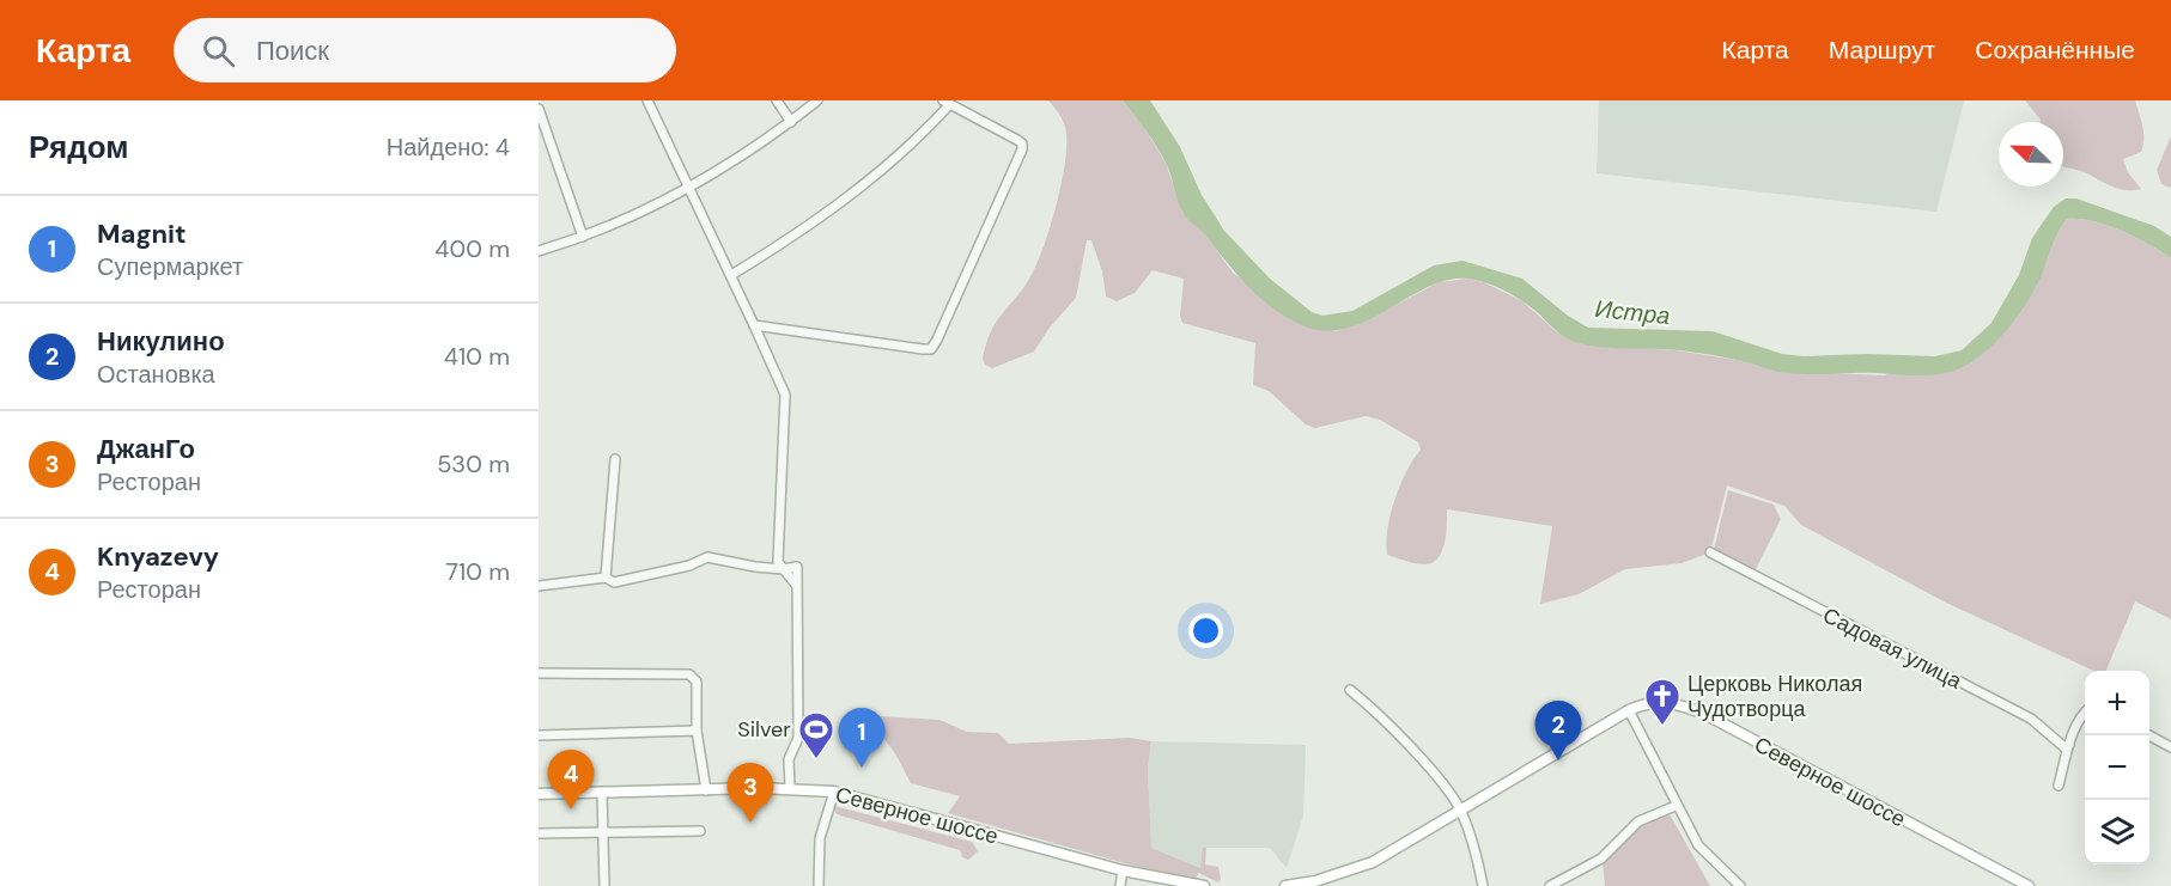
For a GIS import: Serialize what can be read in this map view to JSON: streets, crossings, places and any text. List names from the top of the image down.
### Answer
{
  "streets": {
    "main road": ["Северное шоссе"],
    "street": ["Садовая улица"]
  },
  "water": ["Истра"],
  "places": {
    "church": ["Церковь Николая Чудотворца"],
    "sports": ["Silver"]
  },
  "north": "top left",
  "page": {
    "header": "Карта",
    "search": "Поиск",
    "nav": ["Карта", "Маршрут", "Сохранённые"],
    "heading": ["Рядом", "Найдено: 4"],
    "list": [
      {
        "mark": "1",
        "name": "Magnit",
        "note": "Супермаркет",
        "value": "400 m"
      },
      {
        "mark": "2",
        "name": "Никулино",
        "note": "Остановка",
        "value": "410 m"
      },
      {
        "mark": "3",
        "name": "ДжанГо",
        "note": "Ресторан",
        "value": "530 m"
      },
      {
        "mark": "4",
        "name": "Knyazevy",
        "note": "Ресторан",
        "value": "710 m"
      }
    ],
    "map_buttons": ["+", "−"],
    "pins": [
      "2",
      "1",
      "4",
      "3"
    ]
  }
}
